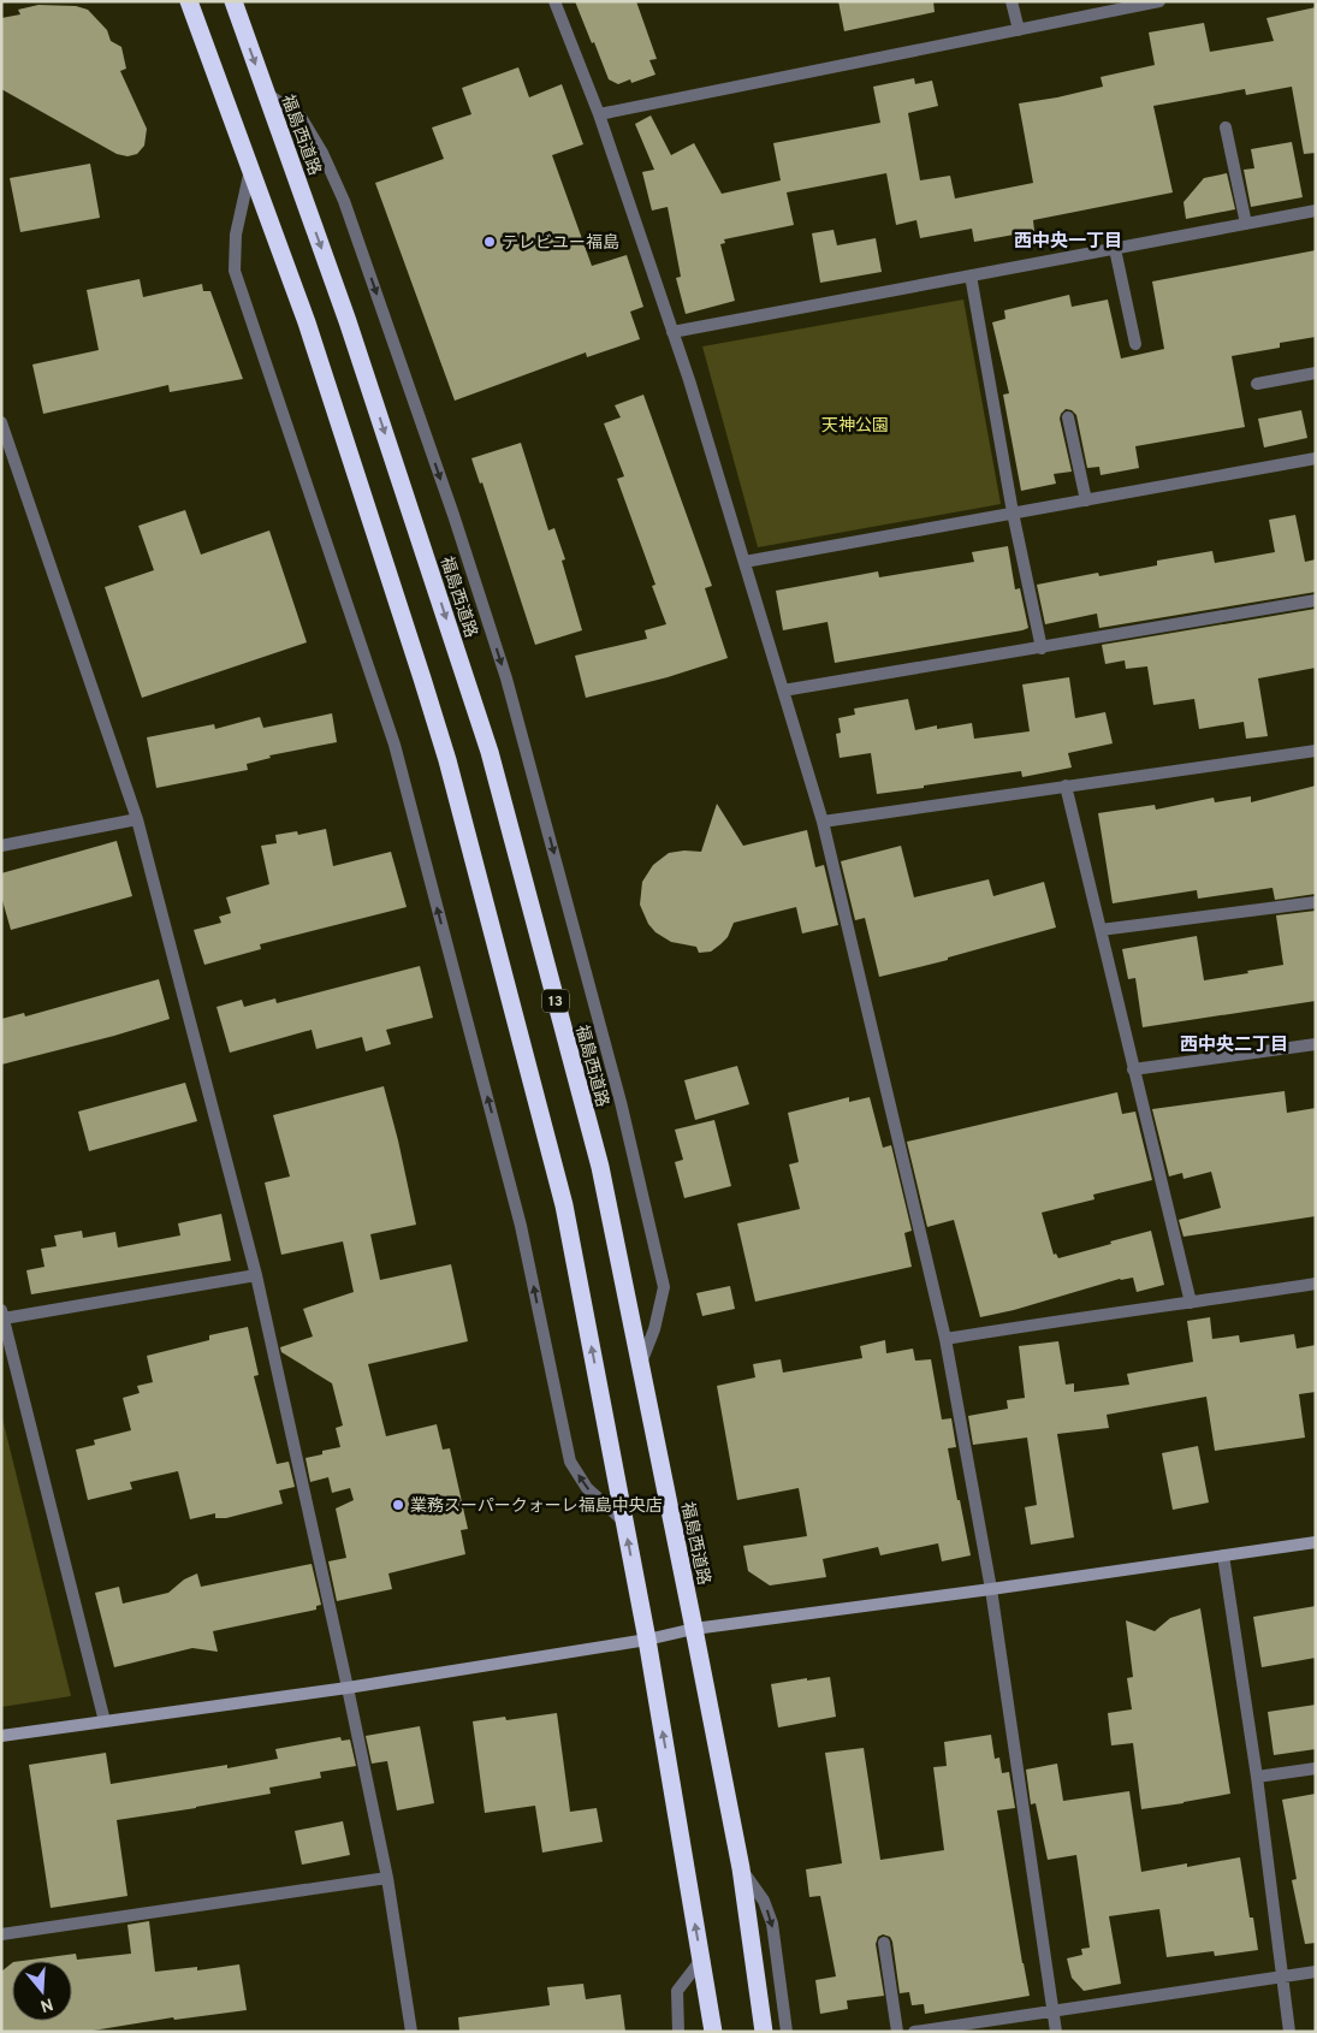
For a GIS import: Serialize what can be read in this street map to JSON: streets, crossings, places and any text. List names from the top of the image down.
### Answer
{
  "streets": {
    "highway": ["福島西道路", "13"]
  },
  "districts": ["西中央一丁目", "西中央二丁目"],
  "parks": ["天神公園"],
  "places": ["テレビユー福島", "業務スーパークォーレ福島中央店"],
  "north": "bottom"
}
